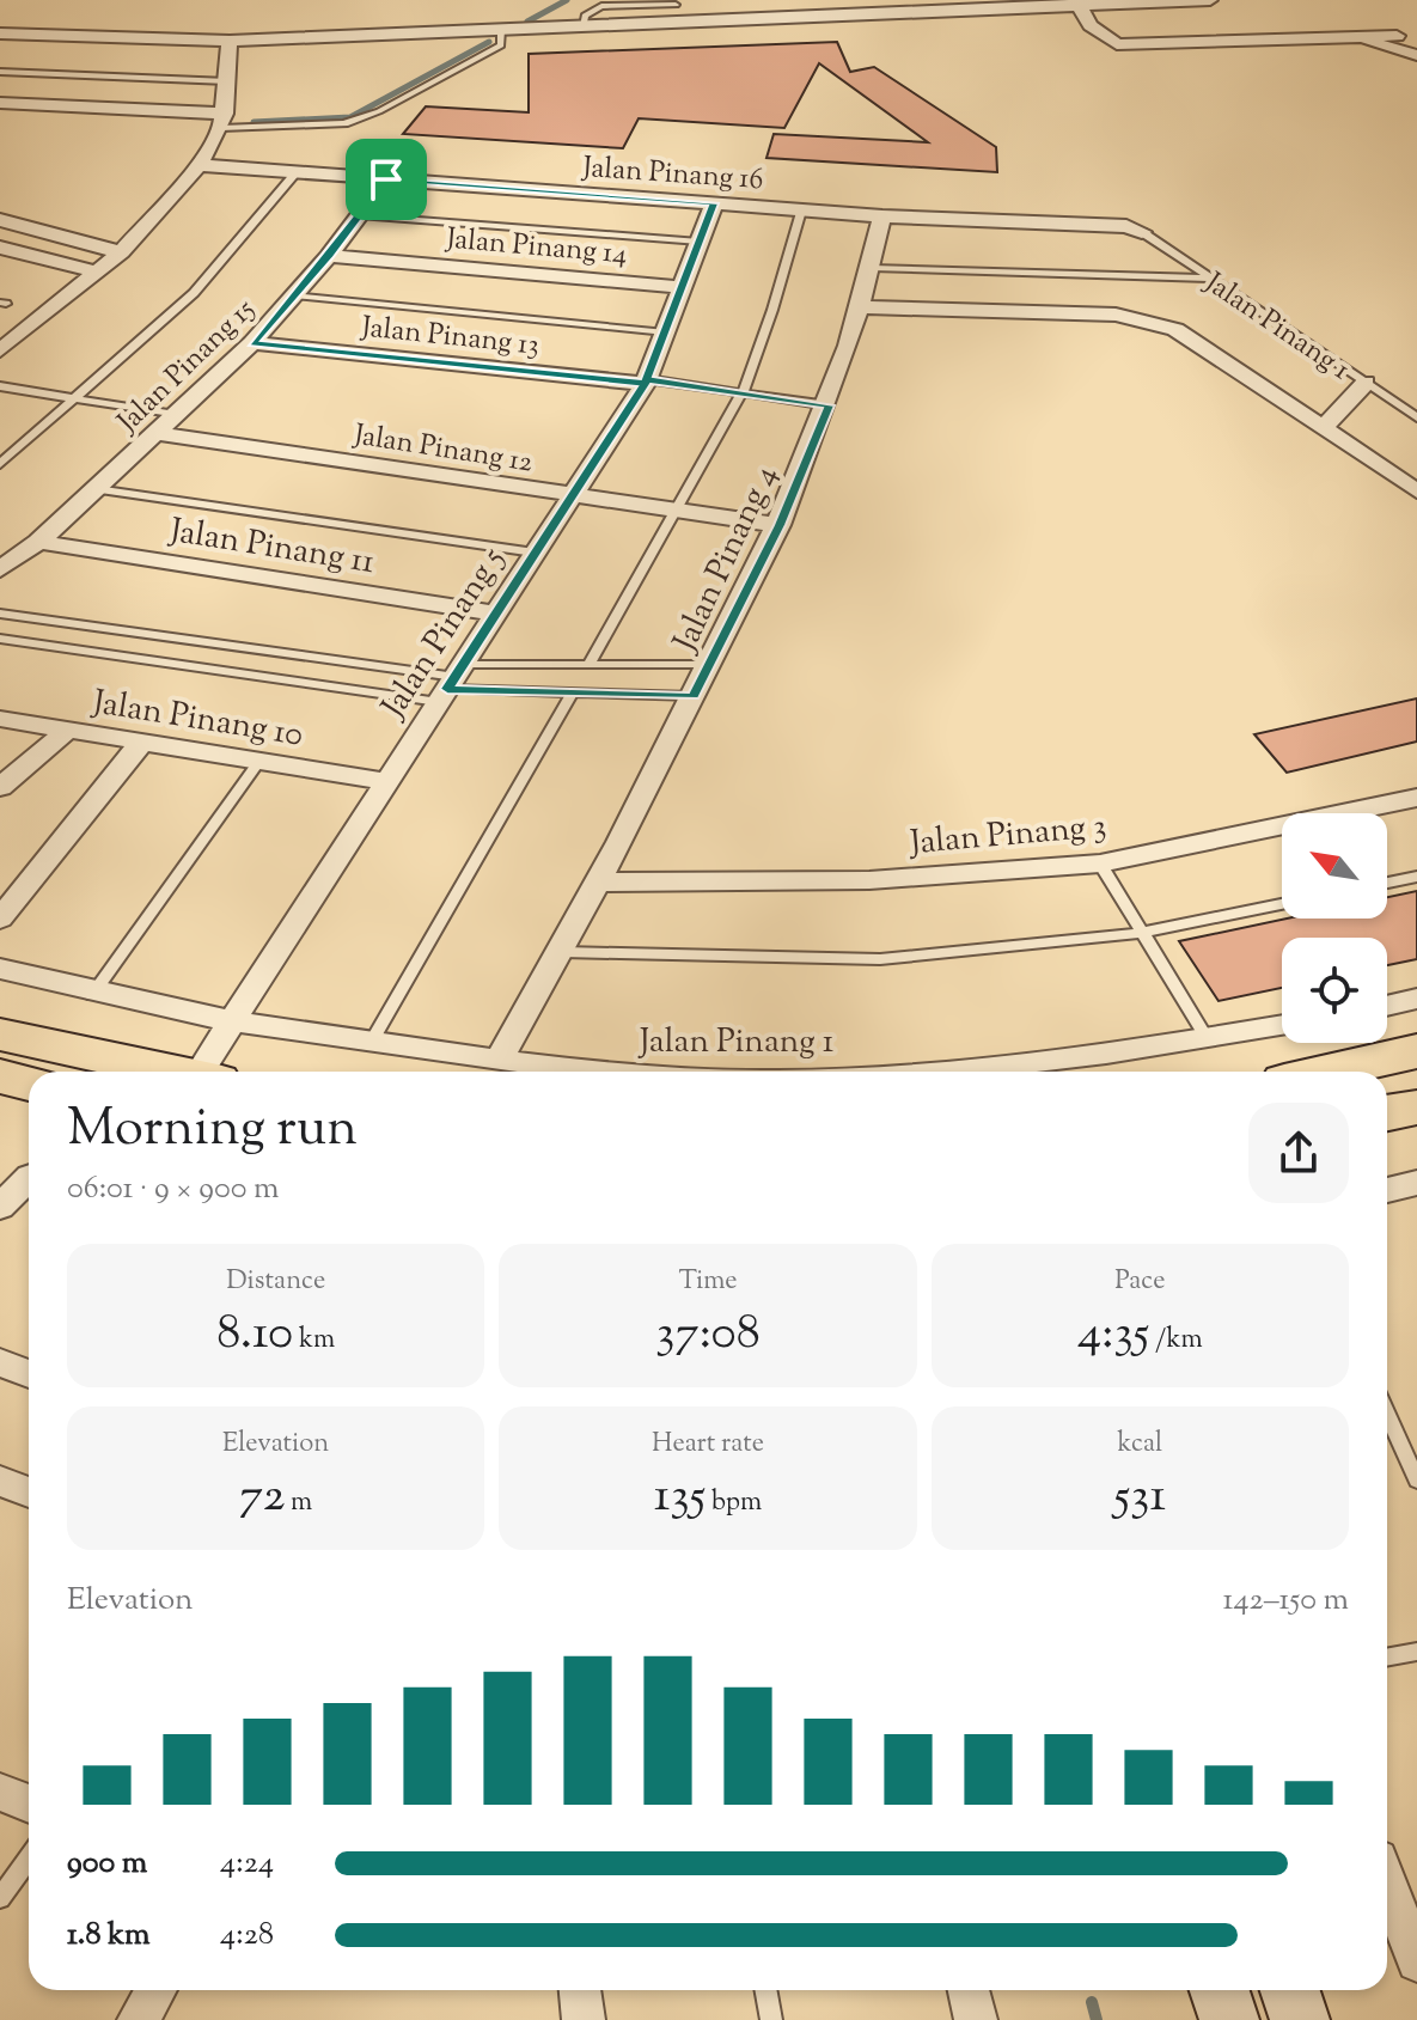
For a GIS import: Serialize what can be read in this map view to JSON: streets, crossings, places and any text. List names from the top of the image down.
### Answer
{
  "streets": {
    "street": [
      "Jalan Pinang 16",
      "Jalan Pinang 14",
      "Jalan Pinang 1",
      "Jalan Pinang 13",
      "Jalan Pinang 15",
      "Jalan Pinang 12",
      "Jalan Pinang 11",
      "Jalan Pinang 4",
      "Jalan Pinang 5",
      "Jalan Pinang 10",
      "Jalan Pinang 3"
    ]
  },
  "crossings": [
    ["Jalan Pinang 16", "Jalan Pinang 1"],
    ["Jalan Pinang 16", "Jalan Pinang 15"],
    ["Jalan Pinang 16", "Jalan Pinang 4"],
    ["Jalan Pinang 16", "Jalan Pinang 5"],
    ["Jalan Pinang 14", "Jalan Pinang 15"],
    ["Jalan Pinang 14", "Jalan Pinang 5"],
    ["Jalan Pinang 1", "Jalan Pinang 4"],
    ["Jalan Pinang 1", "Jalan Pinang 5"],
    ["Jalan Pinang 13", "Jalan Pinang 15"],
    ["Jalan Pinang 13", "Jalan Pinang 5"],
    ["Jalan Pinang 15", "Jalan Pinang 12"],
    ["Jalan Pinang 15", "Jalan Pinang 11"],
    ["Jalan Pinang 12", "Jalan Pinang 4"],
    ["Jalan Pinang 12", "Jalan Pinang 5"],
    ["Jalan Pinang 11", "Jalan Pinang 5"],
    ["Jalan Pinang 4", "Jalan Pinang 3"],
    ["Jalan Pinang 5", "Jalan Pinang 10"]
  ],
  "north": "top left",
  "page": {
    "heading": ["Morning run", "06:01 · 9 × 900 m"],
    "stats": [
      ["Distance", "8.10 km"],
      ["Time", "37:08"],
      ["Pace", "4:35 /km"],
      ["Elevation", "72 m"],
      ["Heart rate", "135 bpm"],
      ["kcal", "531"]
    ],
    "chart": ["Elevation", "142–150 m"],
    "list": [
      {
        "name": "900 m",
        "note": "4:24"
      },
      {
        "name": "1.8 km",
        "note": "4:28"
      }
    ]
  }
}
